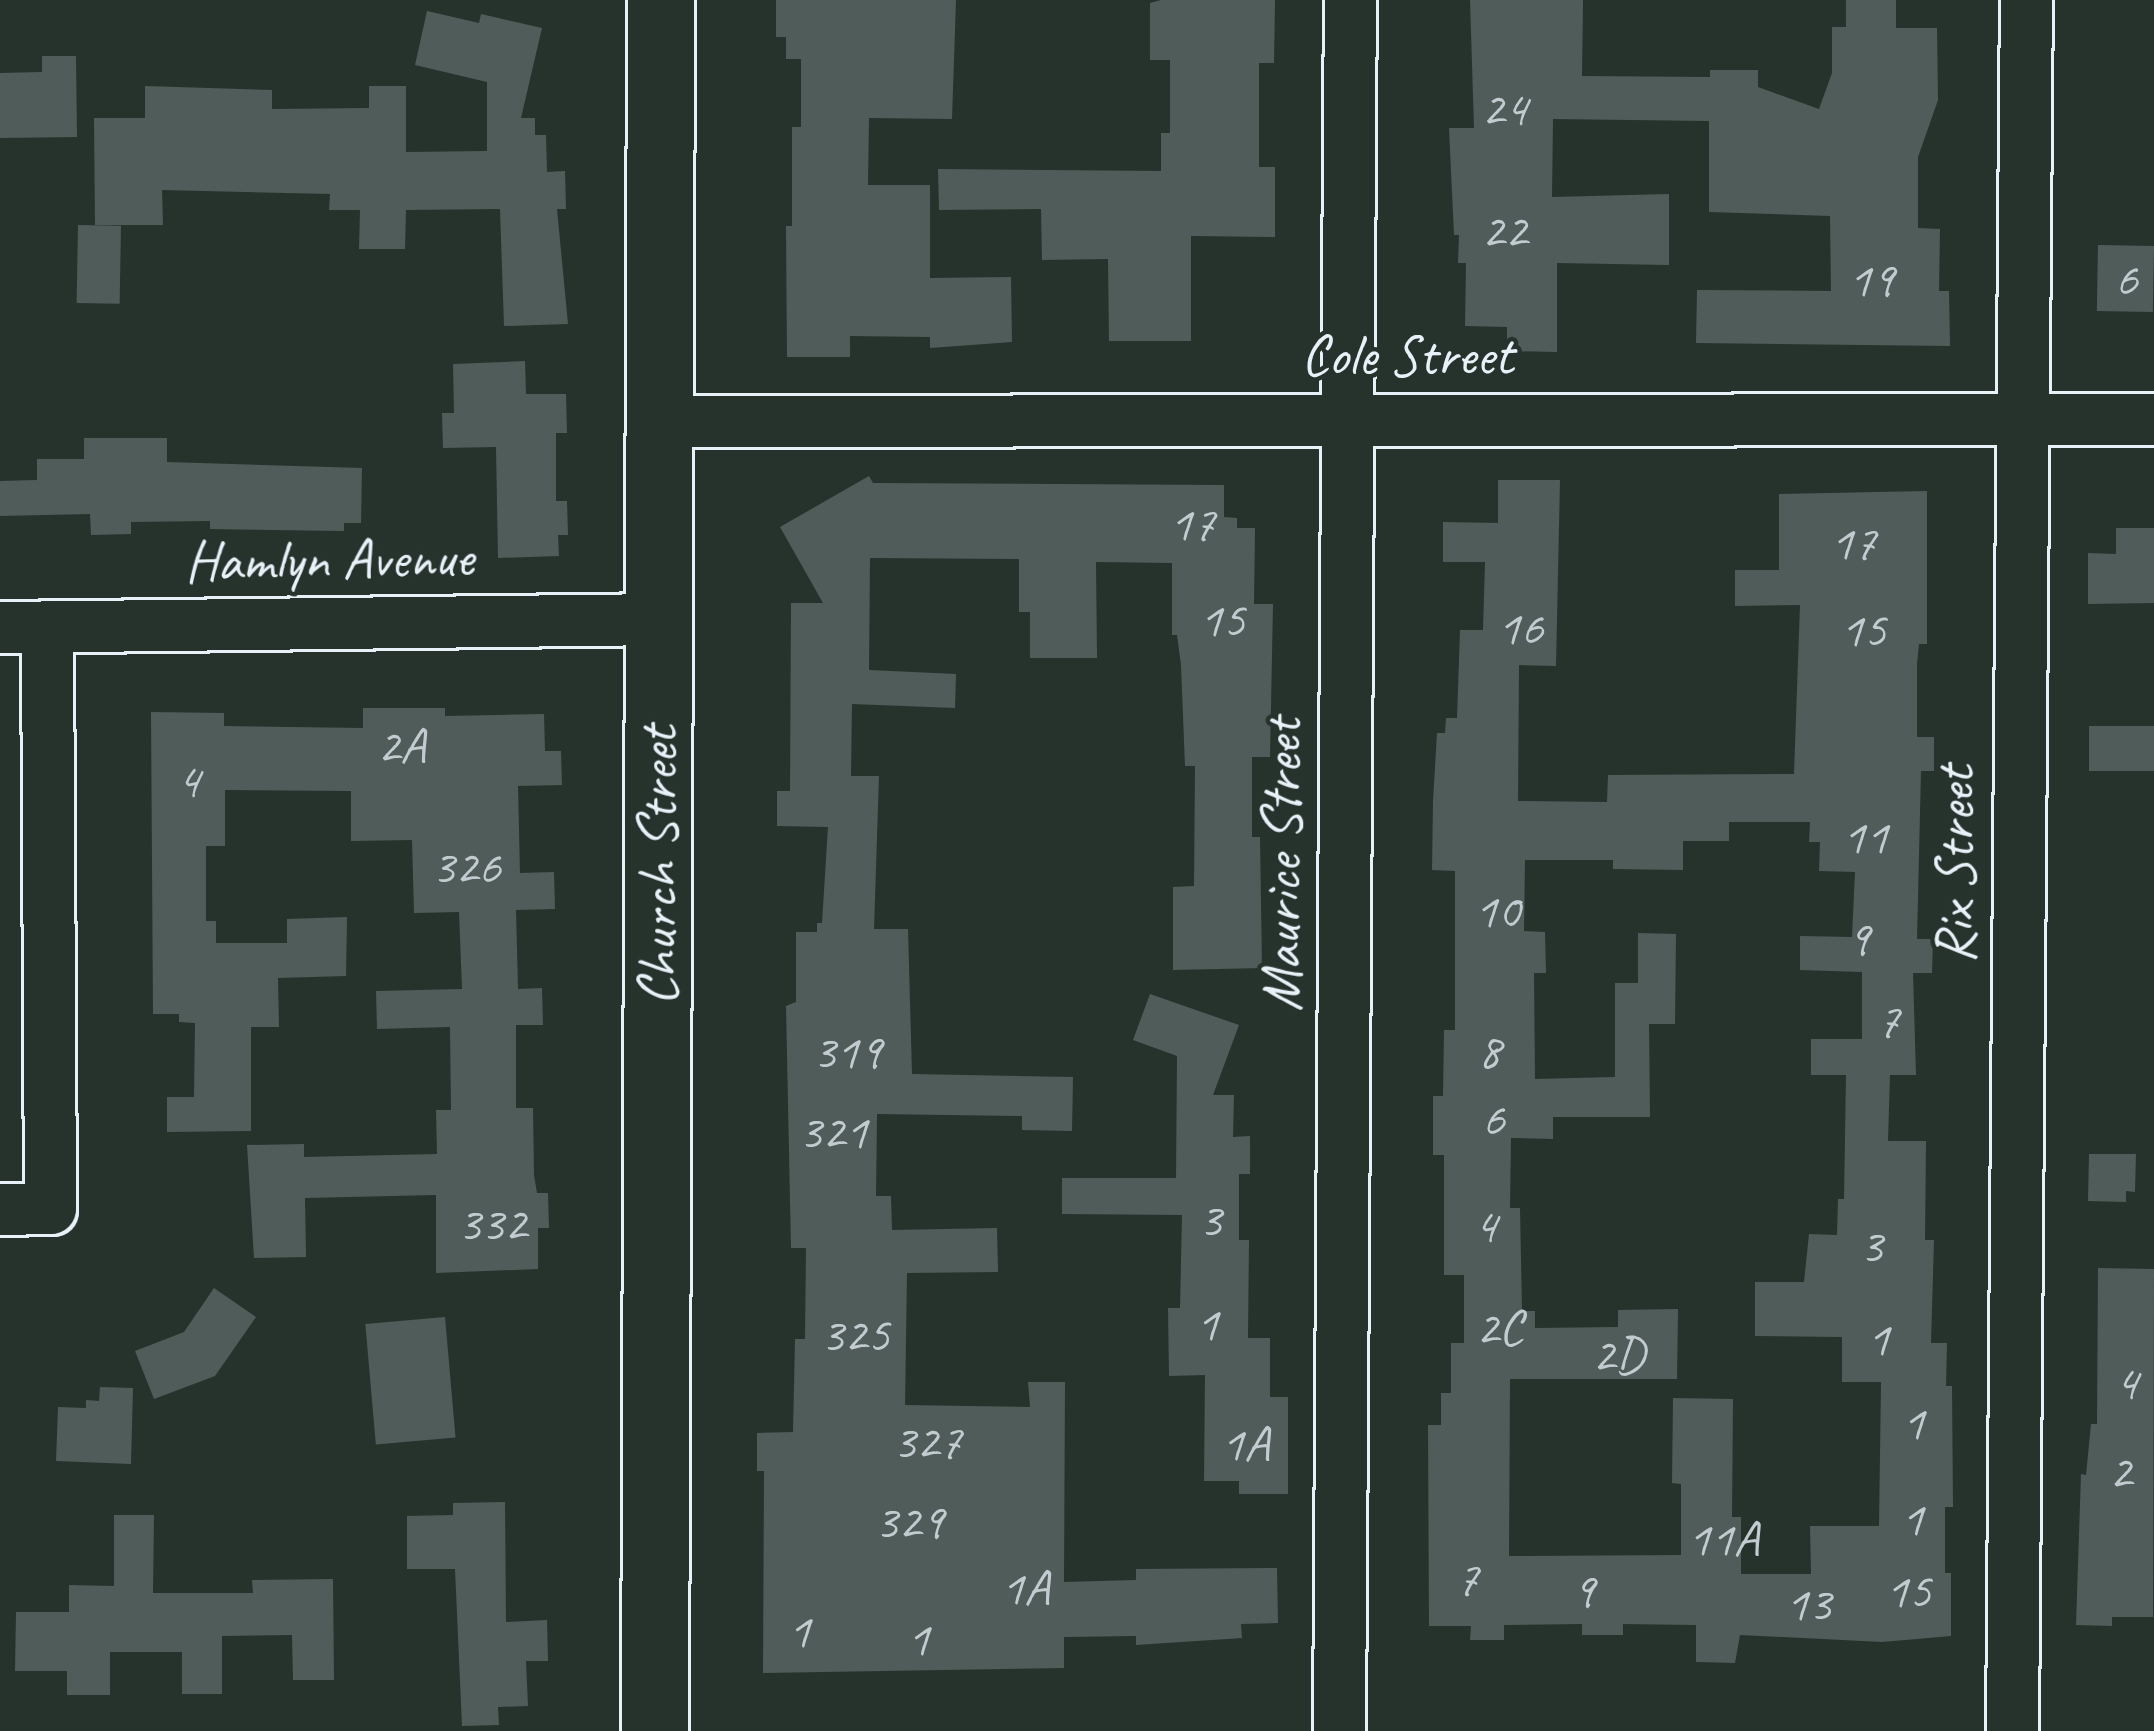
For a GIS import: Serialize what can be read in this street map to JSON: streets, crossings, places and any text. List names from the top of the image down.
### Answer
{
  "streets": {
    "main road": ["Church Street"],
    "street": [
      "Cole Street",
      "Hamlyn Avenue",
      "Maurice Street",
      "Rix Street"
    ]
  },
  "crossings": [
    ["Cole Street", "Maurice Street"],
    ["Cole Street", "Rix Street"],
    ["Cole Street", "Church Street"],
    ["Hamlyn Avenue", "Church Street"]
  ],
  "house_numbers": [
    "24",
    "22",
    "6",
    "19",
    "17",
    "17",
    "15",
    "16",
    "15",
    "2A",
    "4",
    "11",
    "326",
    "10",
    "9",
    "7",
    "8",
    "319",
    "6",
    "321",
    "3",
    "332",
    "4",
    "3",
    "1",
    "2C",
    "325",
    "1",
    "2D",
    "4",
    "1",
    "327",
    "1A",
    "2",
    "1",
    "329",
    "11A",
    "7",
    "1A",
    "9",
    "15",
    "13",
    "1",
    "1"
  ]
}
